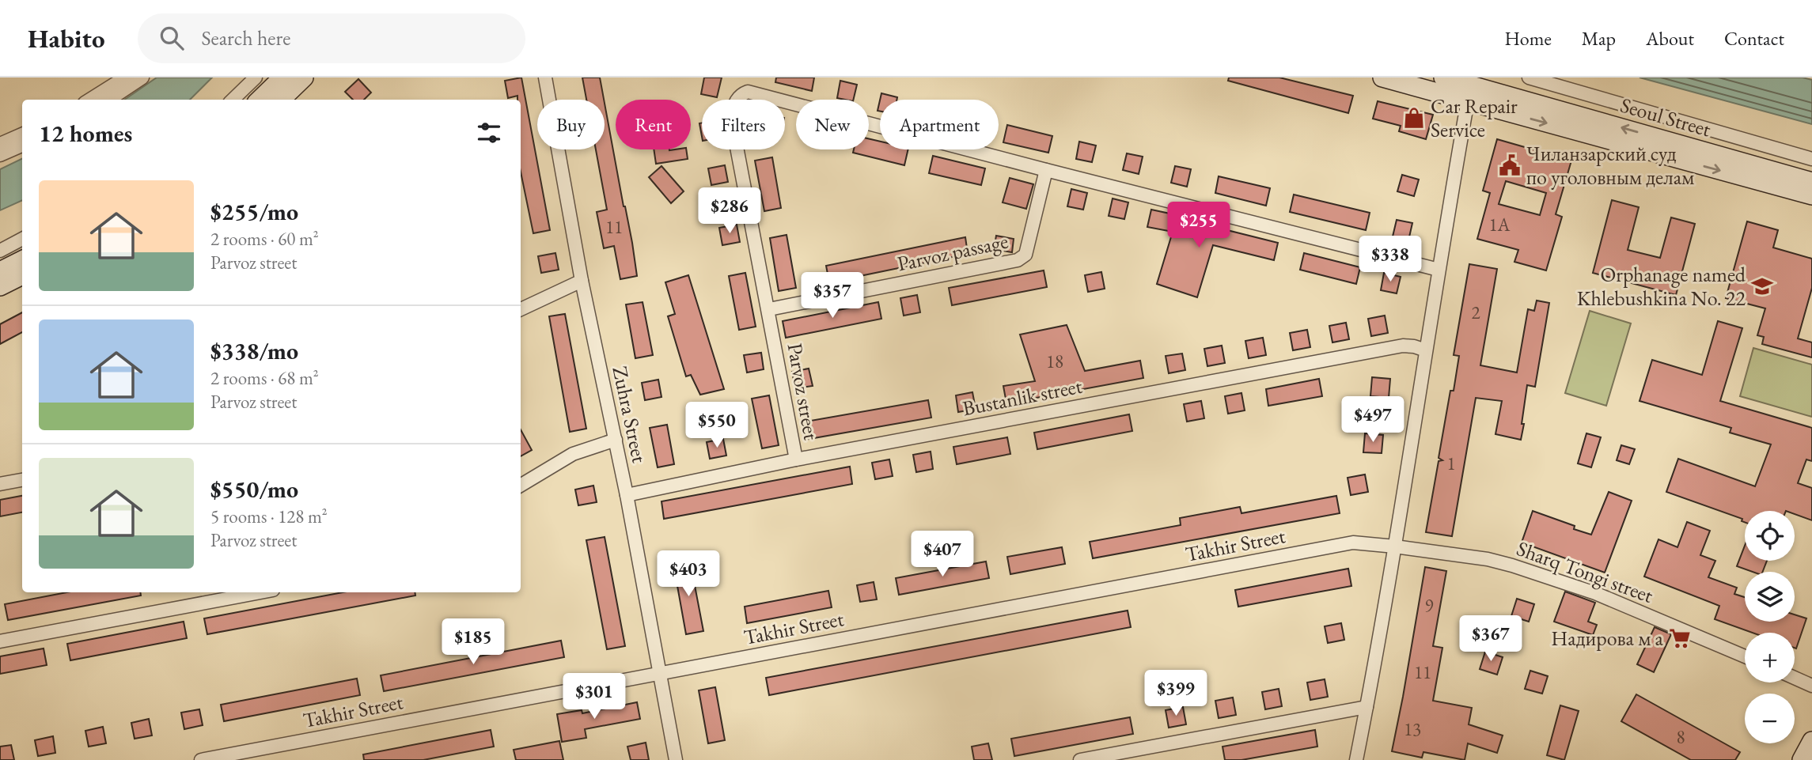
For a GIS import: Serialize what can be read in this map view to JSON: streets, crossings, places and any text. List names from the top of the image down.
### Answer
{
  "streets": {
    "main road": ["Seoul Street"],
    "street": [
      "Parvoz passage",
      "Parvoz street",
      "Bustanlik street",
      "Zuhra Street",
      "Takhir Street",
      "Sharq Tongi street"
    ]
  },
  "crossings": [
    ["Parvoz passage", "Parvoz street"],
    ["Parvoz street", "Bustanlik street"],
    ["Bustanlik street", "Zuhra Street"],
    ["Zuhra Street", "Takhir Street"],
    ["Takhir Street", "Sharq Tongi street"]
  ],
  "places": {
    "shop": ["Car Repair Service"],
    "public building": ["Чиланзарский суд по уголовным делам"],
    "school or university": ["Orphanage named Khlebushkina No. 22"],
    "supermarket": ["Надирова м а"]
  },
  "house_numbers": [
    "1А",
    "11",
    "2",
    "18",
    "1",
    "9",
    "11",
    "13",
    "8"
  ],
  "page": {
    "header": "Habito",
    "search": "Search here",
    "nav": [
      "Home",
      "Map",
      "About",
      "Contact"
    ],
    "chip": [
      "Buy",
      "Rent",
      "Filters",
      "New",
      "Apartment"
    ],
    "heading": "12 homes",
    "list": [
      {
        "name": "$255/mo",
        "note": "2 rooms · 60 m² · Parvoz street"
      },
      {
        "name": "$338/mo",
        "note": "2 rooms · 68 m² · Parvoz street"
      },
      {
        "name": "$550/mo",
        "note": "5 rooms · 128 m² · Parvoz street"
      }
    ],
    "price": [
      "$286",
      "$255",
      "$338",
      "$357",
      "$497",
      "$550",
      "$407",
      "$403",
      "$367",
      "$185",
      "$399",
      "$301"
    ],
    "map_buttons": ["+", "−"]
  }
}
